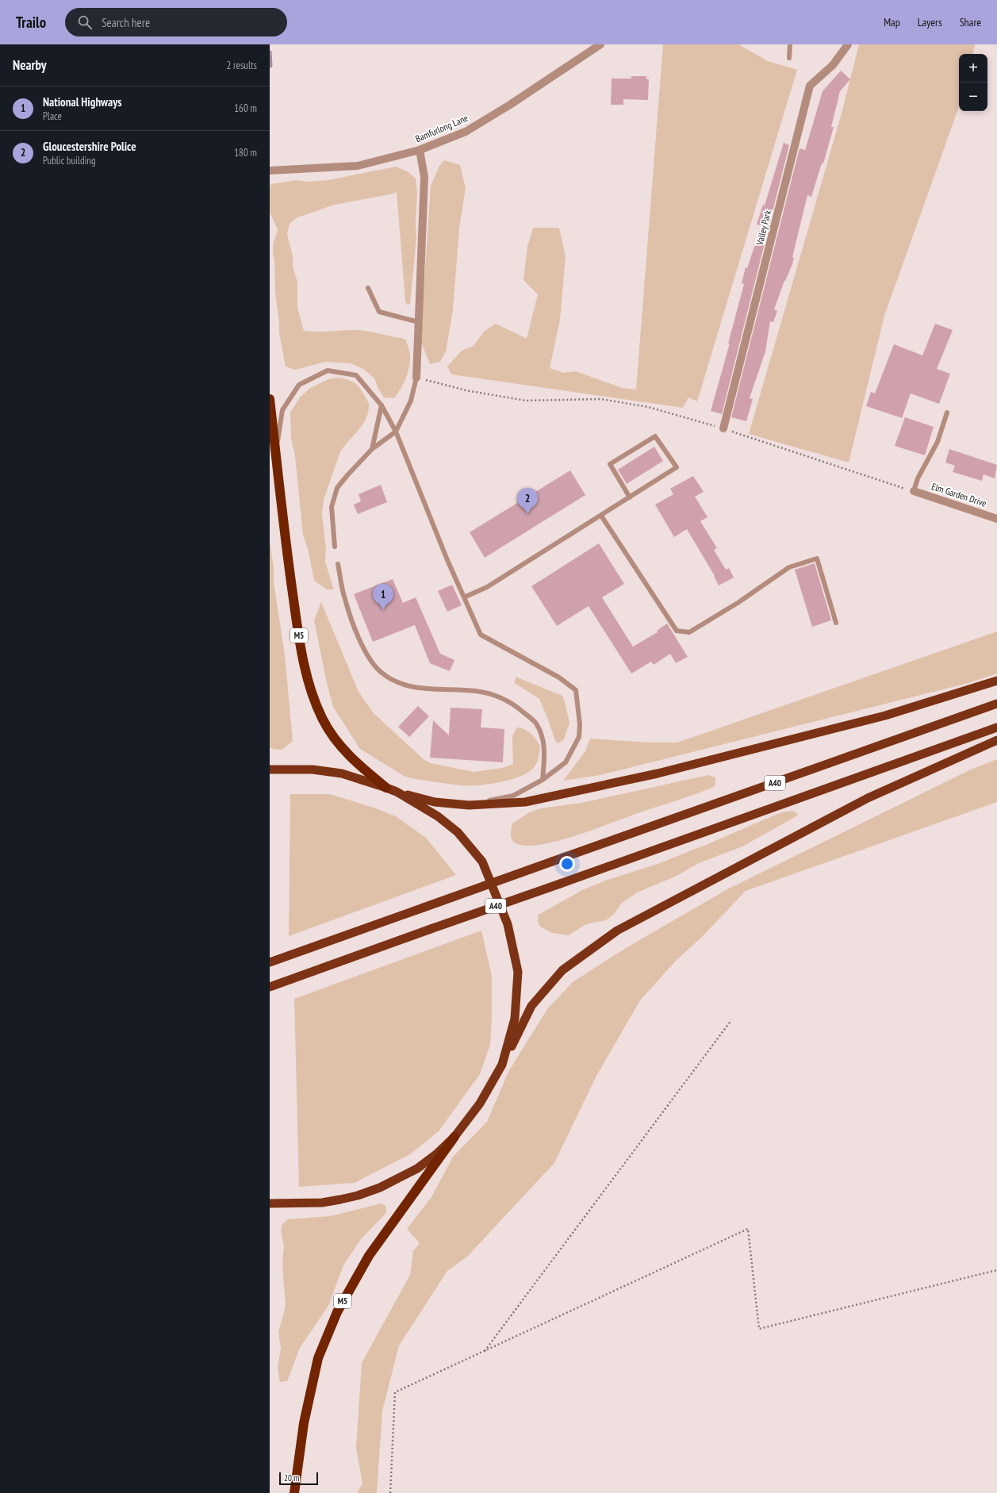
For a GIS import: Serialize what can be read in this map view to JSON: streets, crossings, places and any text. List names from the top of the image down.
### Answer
{
  "streets": {
    "highway": ["M5", "A40"],
    "street": ["Bamfurlong Lane", "Valley Park", "Elm Garden Drive"]
  },
  "scale_bar": "20 m",
  "page": {
    "header": "Trailo",
    "search": "Search here",
    "nav": ["Map", "Layers", "Share"],
    "heading": ["Nearby", "2 results"],
    "map_buttons": ["+", "−"],
    "list": [
      {
        "mark": "1",
        "name": "National Highways",
        "note": "Place",
        "value": "160 m"
      },
      {
        "mark": "2",
        "name": "Gloucestershire Police",
        "note": "Public building",
        "value": "180 m"
      }
    ],
    "pins": ["2", "1"],
    "scale": "20 m"
  }
}
